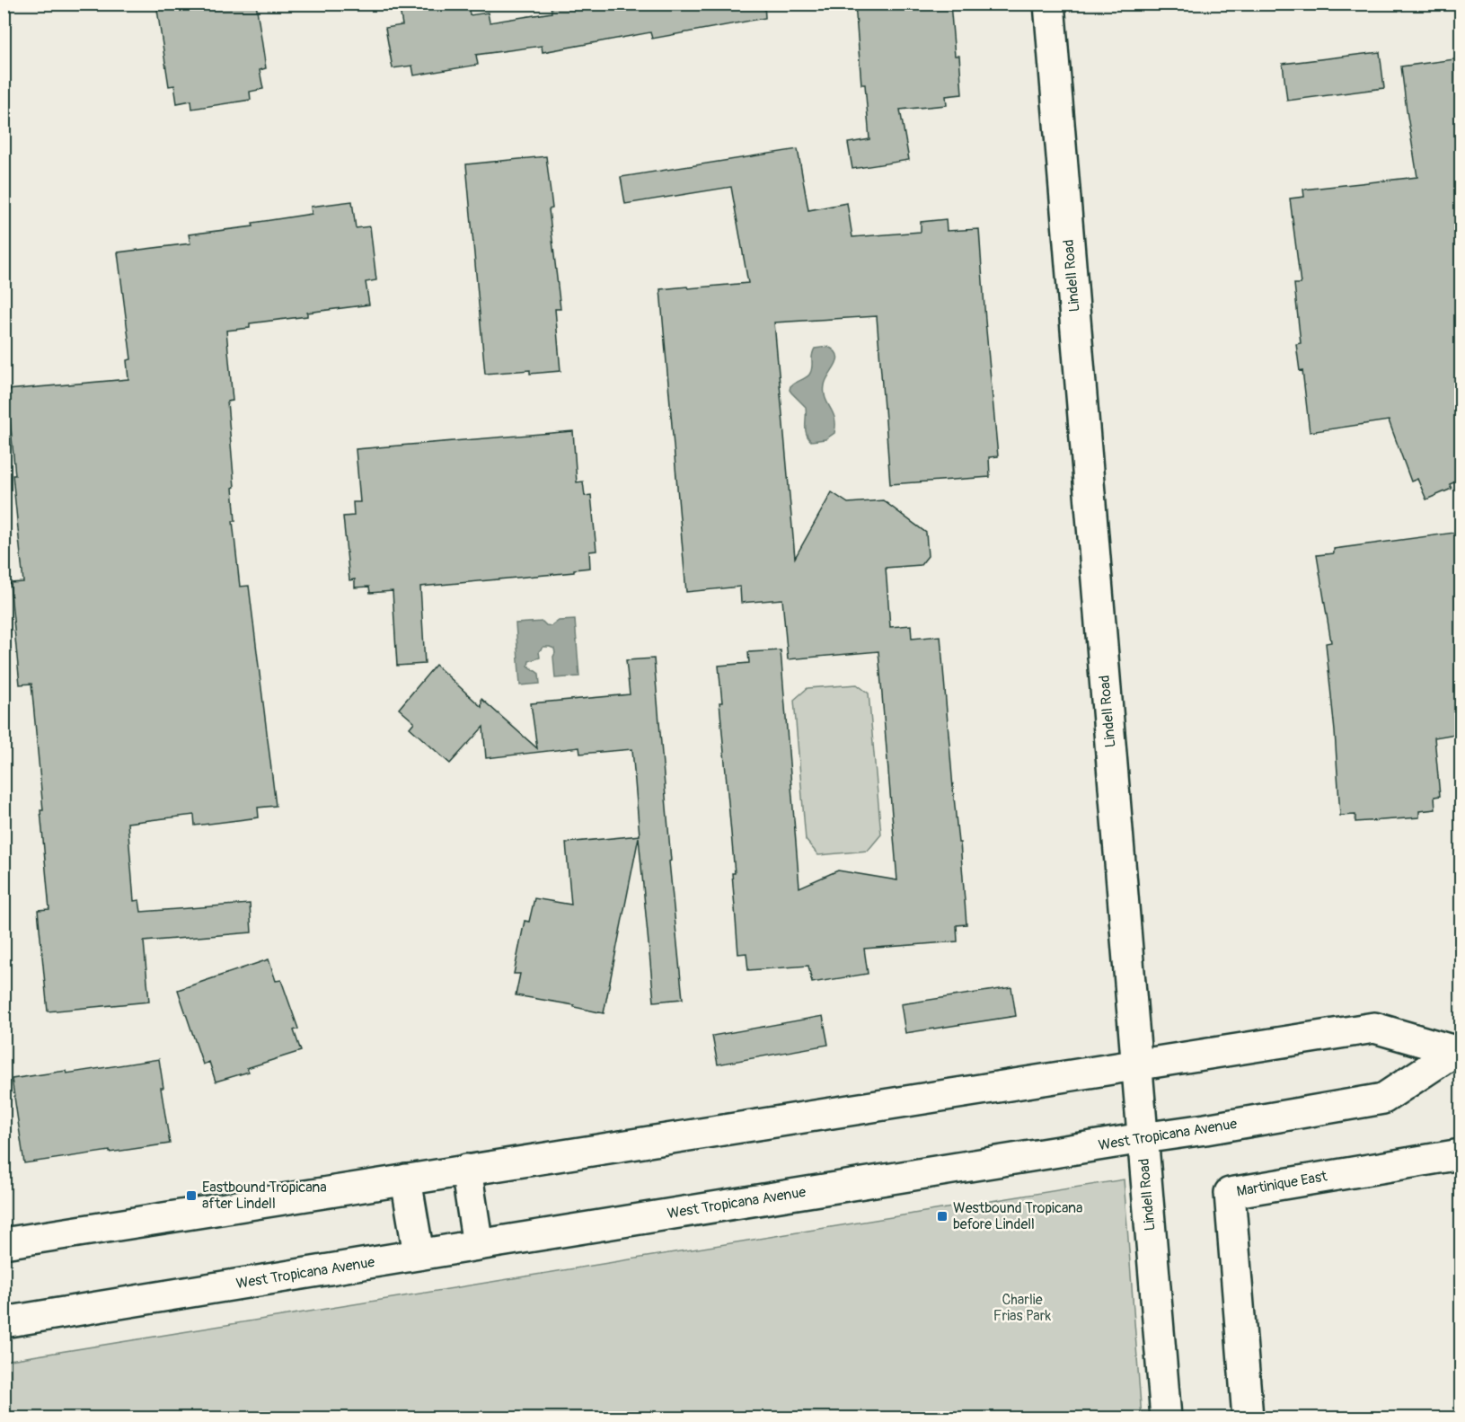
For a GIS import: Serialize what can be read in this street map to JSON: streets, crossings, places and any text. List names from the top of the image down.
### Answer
{
  "streets": {
    "main road": ["Lindell Road", "West Tropicana Avenue", "Martinique East"]
  },
  "crossings": [
    ["Lindell Road", "West Tropicana Avenue"]
  ],
  "parks": ["Charlie Frias Park"],
  "places": {
    "transit": ["Eastbound Tropicana after Lindell", "Westbound Tropicana before Lindell"]
  }
}
